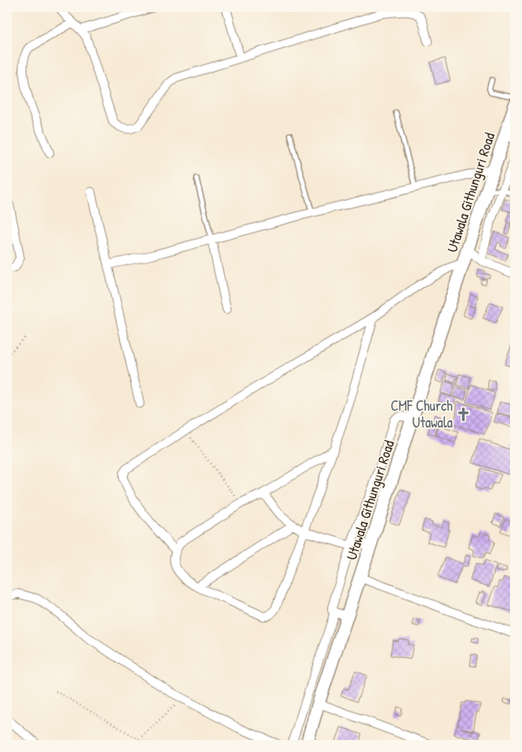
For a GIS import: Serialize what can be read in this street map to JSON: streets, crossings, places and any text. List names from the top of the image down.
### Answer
{
  "streets": {
    "street": ["Utawala Githunguri Road"]
  },
  "places": {
    "church": ["CMF Church Utawala"]
  }
}
